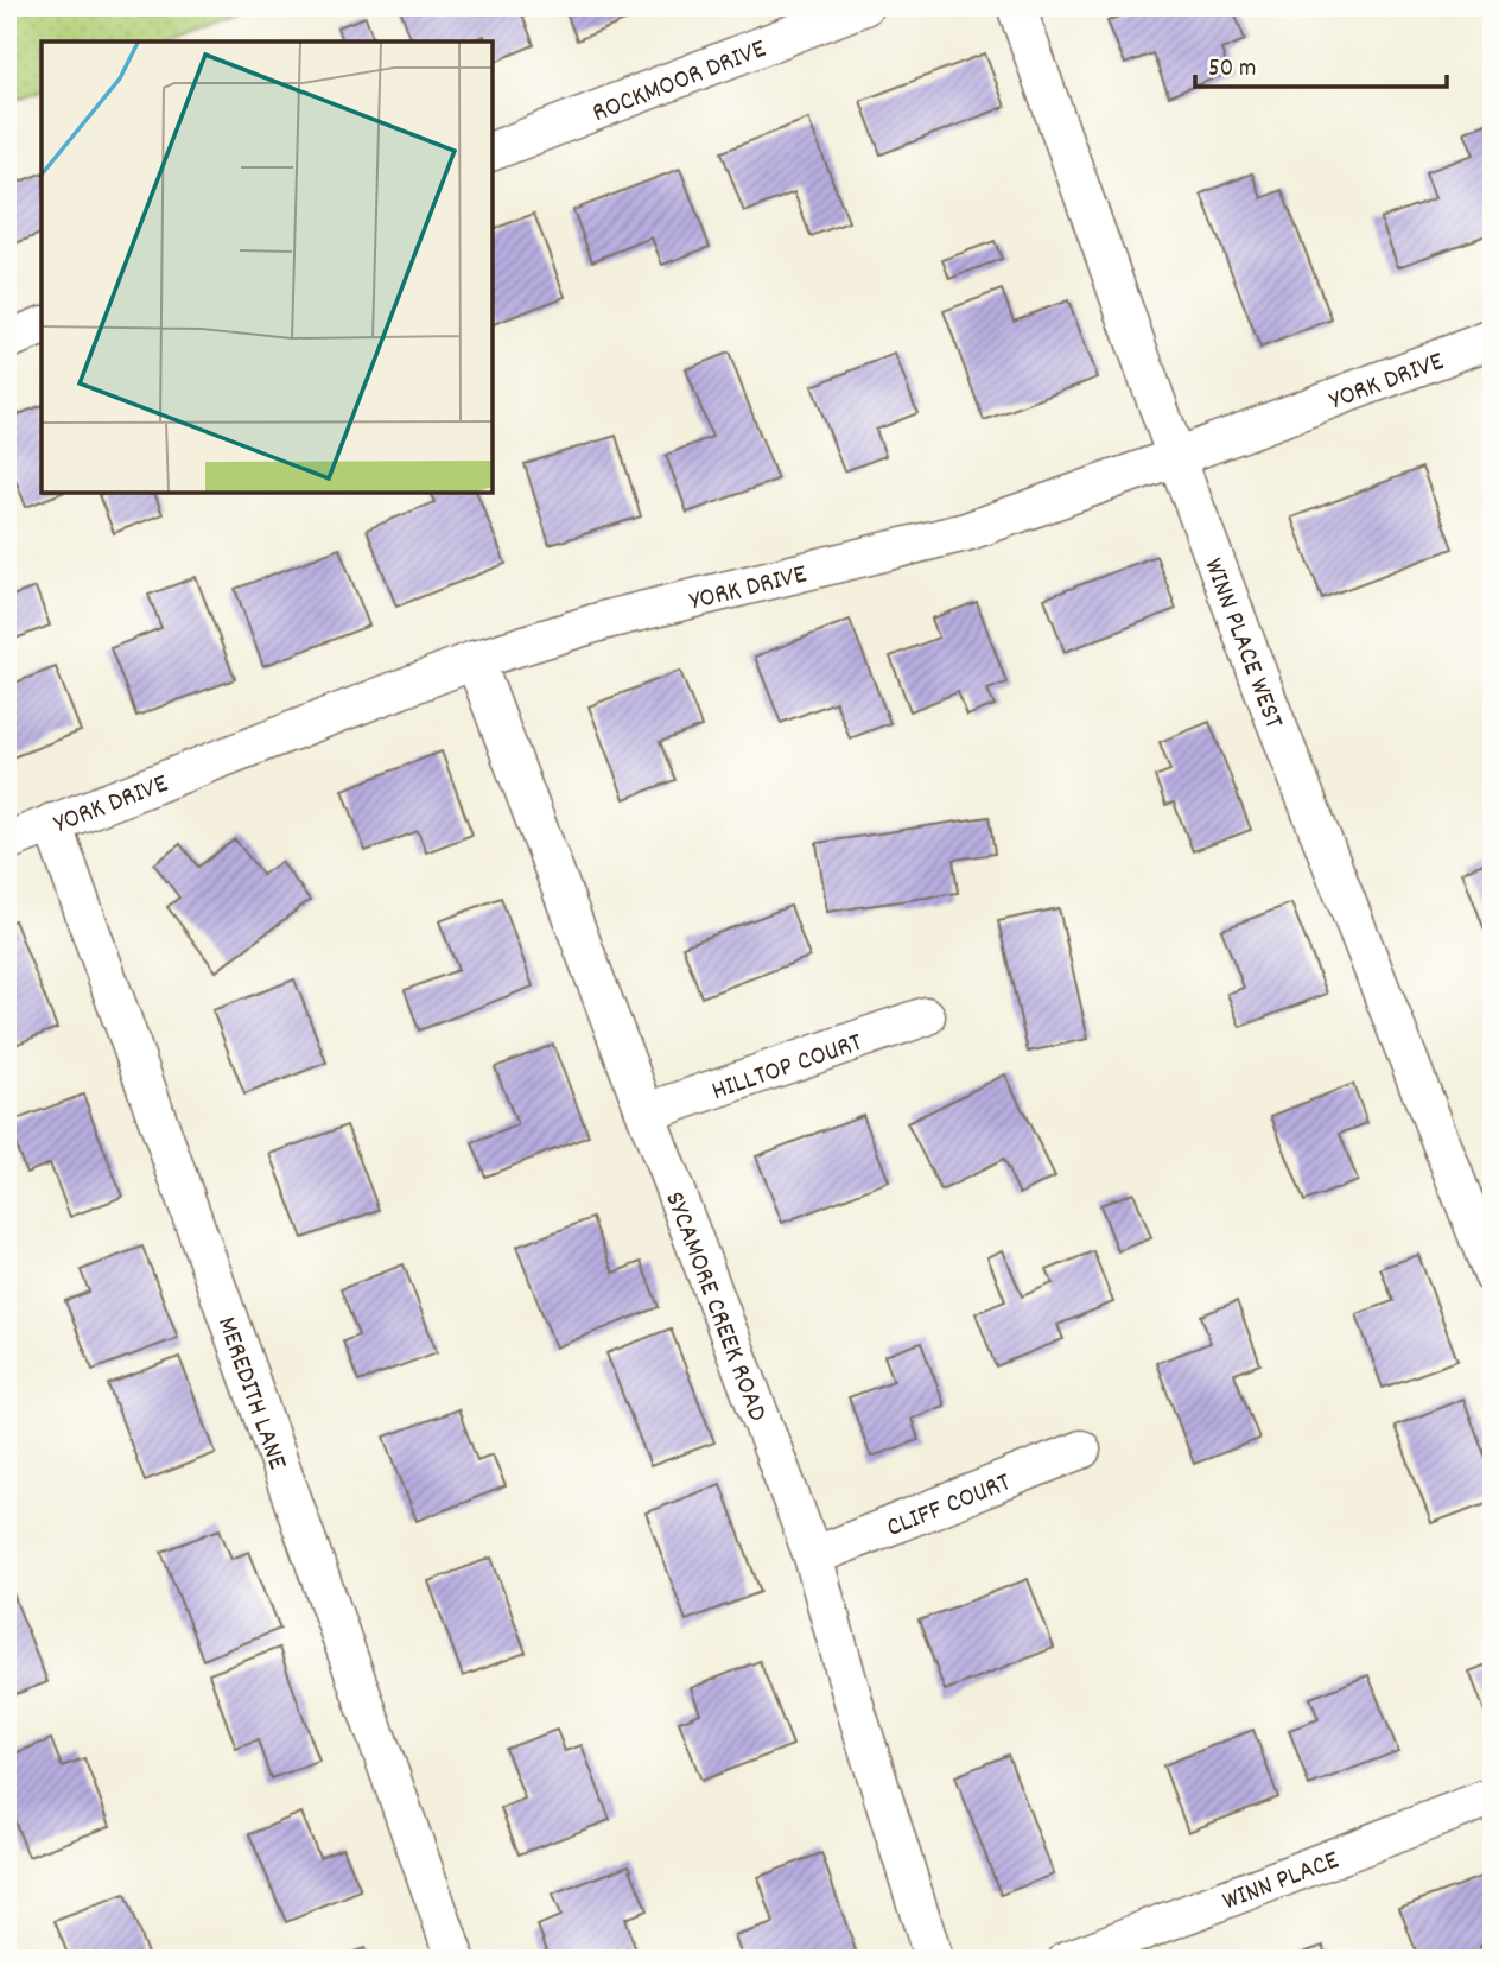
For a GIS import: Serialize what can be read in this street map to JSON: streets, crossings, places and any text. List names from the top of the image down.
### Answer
{
  "streets": {
    "street": [
      "ROCKMOOR DRIVE",
      "YORK DRIVE",
      "WINN PLACE WEST",
      "HILLTOP COURT",
      "SYCAMORE CREEK ROAD",
      "MEREDITH LANE",
      "CLIFF COURT",
      "WINN PLACE"
    ]
  },
  "crossings": [
    ["YORK DRIVE", "WINN PLACE WEST"],
    ["YORK DRIVE", "SYCAMORE CREEK ROAD"],
    ["YORK DRIVE", "MEREDITH LANE"],
    ["HILLTOP COURT", "SYCAMORE CREEK ROAD"],
    ["SYCAMORE CREEK ROAD", "CLIFF COURT"]
  ],
  "scale_bar": "50 m"
}
